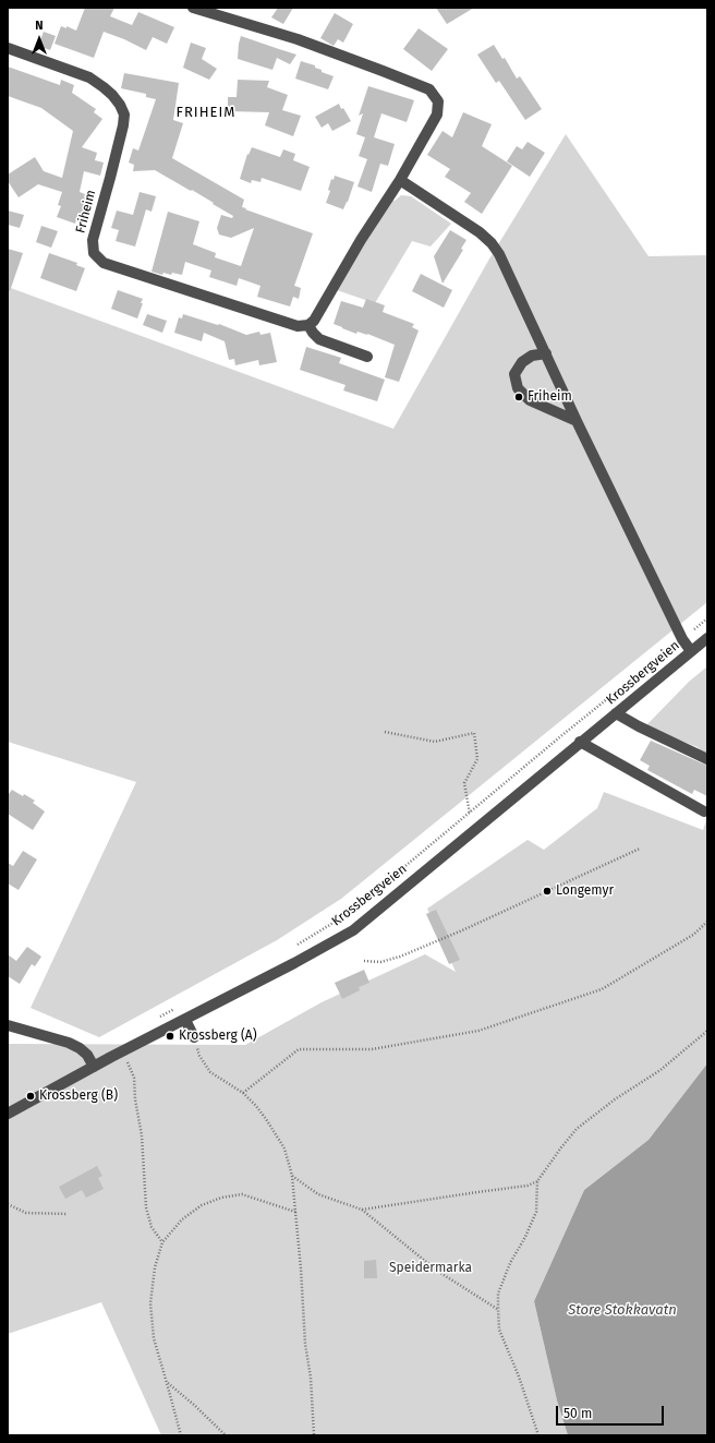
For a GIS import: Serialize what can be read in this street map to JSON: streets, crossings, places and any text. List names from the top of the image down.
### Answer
{
  "streets": {
    "street": ["Friheim", "Krossbergveien"]
  },
  "districts": ["FRIHEIM"],
  "water": ["Store Stokkavatn"],
  "parks": ["Speidermarka"],
  "places": [
    "Friheim",
    "Longemyr",
    "Krossberg (A)",
    "Krossberg (B)"
  ],
  "scale_bar": "50 m",
  "north": "top"
}
